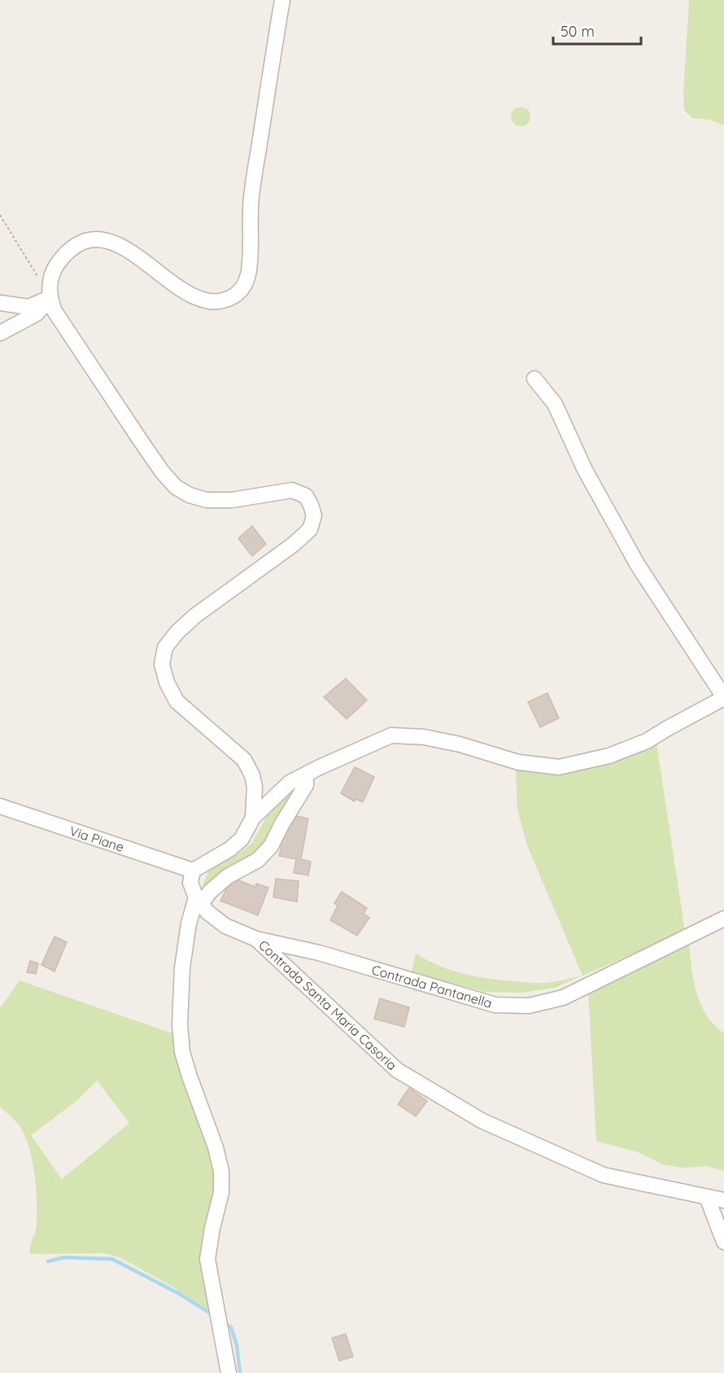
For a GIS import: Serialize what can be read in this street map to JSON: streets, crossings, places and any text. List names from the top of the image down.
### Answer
{
  "streets": {
    "street": ["Via Piane", "Contrada Pantanella", "Contrada Santa Maria Casoria"]
  },
  "crossings": [
    ["Contrada Pantanella", "Contrada Santa Maria Casoria"]
  ],
  "scale_bar": "50 m"
}
